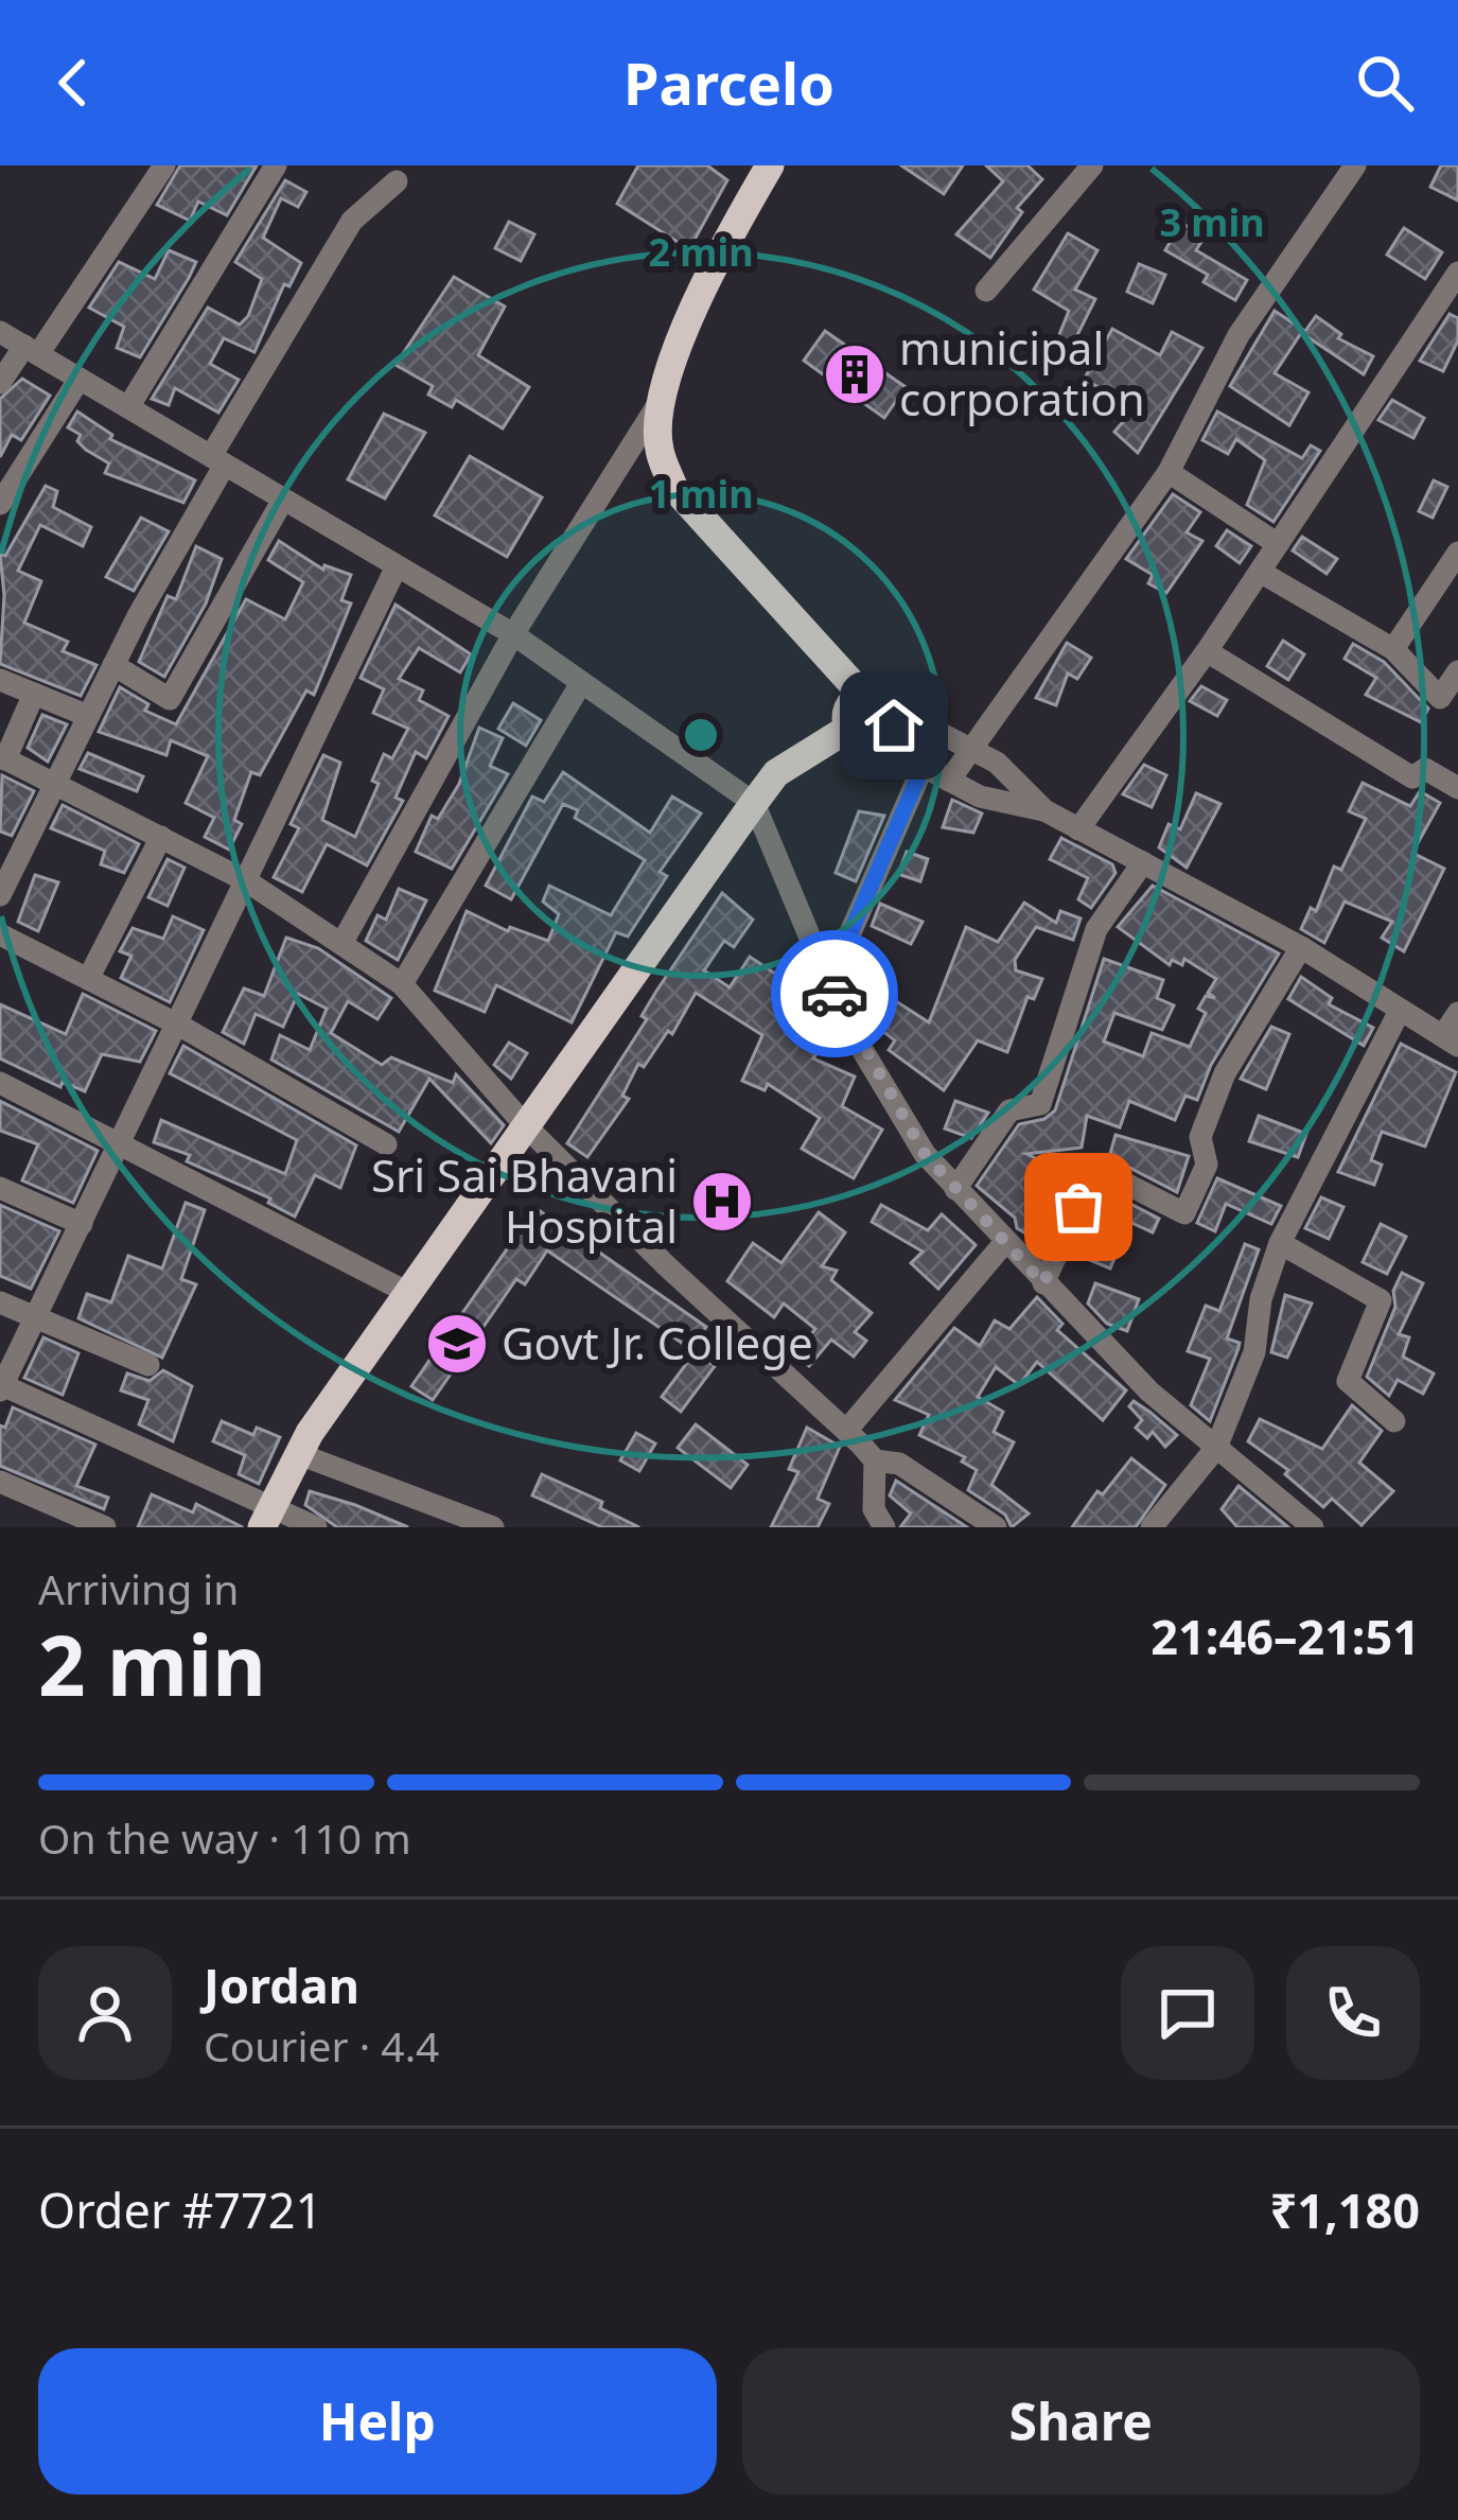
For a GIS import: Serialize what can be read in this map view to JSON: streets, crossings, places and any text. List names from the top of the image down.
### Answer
{
  "places": {
    "building": ["municipal corporation"],
    "hospital": ["Sri Sai Bhavani Hospital"],
    "school or university": ["Govt Jr. College"]
  },
  "page": {
    "header": "Parcelo",
    "heading": ["2 min", "Arriving in", "21:46–21:51"],
    "panel": [
      "Jordan",
      "Courier · 4.4",
      "Order #7721",
      "₹1,180"
    ],
    "bar": "On the way · 110 m",
    "buttons": ["Help", "Share"]
  },
  "rings": ["3 min", "2 min", "1 min"]
}
